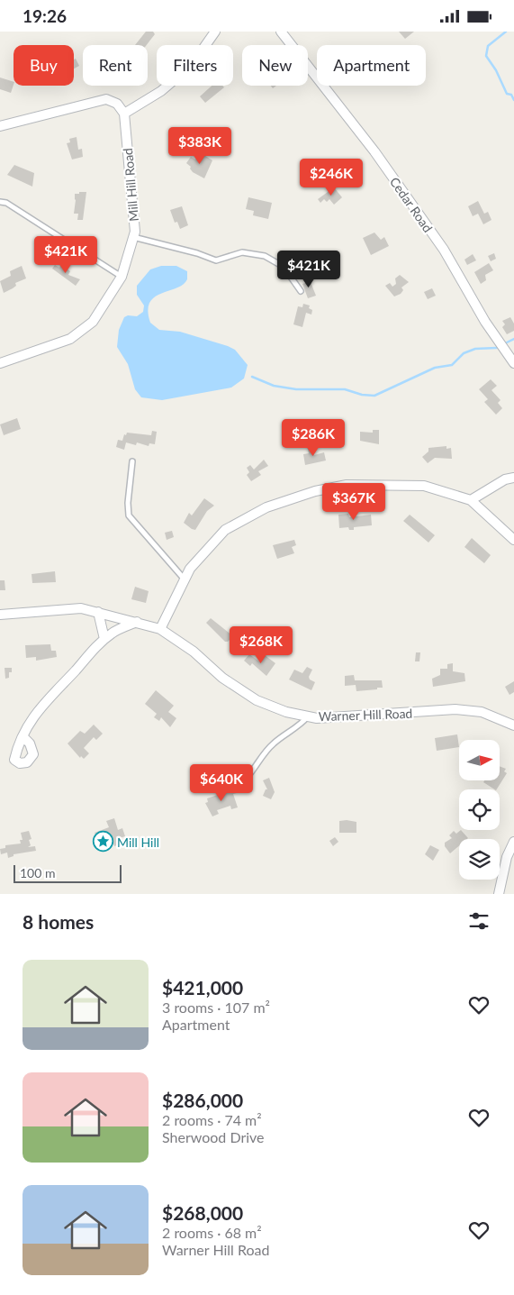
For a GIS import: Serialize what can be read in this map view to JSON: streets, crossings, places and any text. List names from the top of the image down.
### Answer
{
  "streets": {
    "street": ["Mill Hill Road", "Cedar Road", "Warner Hill Road"]
  },
  "places": {
    "place": ["Mill Hill"]
  },
  "scale_bar": "100 m",
  "north": "right",
  "page": {
    "status": "19:26",
    "chip": [
      "Buy",
      "Rent",
      "Filters",
      "New",
      "Apartment"
    ],
    "price": [
      "$383K",
      "$246K",
      "$421K",
      "$421K",
      "$286K",
      "$367K",
      "$268K",
      "$640K"
    ],
    "scale": "100 m",
    "heading": "8 homes",
    "list": [
      {
        "name": "$421,000",
        "note": "3 rooms · 107 m² · Apartment"
      },
      {
        "name": "$286,000",
        "note": "2 rooms · 74 m² · Sherwood Drive"
      },
      {
        "name": "$268,000",
        "note": "2 rooms · 68 m² · Warner Hill Road"
      }
    ]
  }
}
